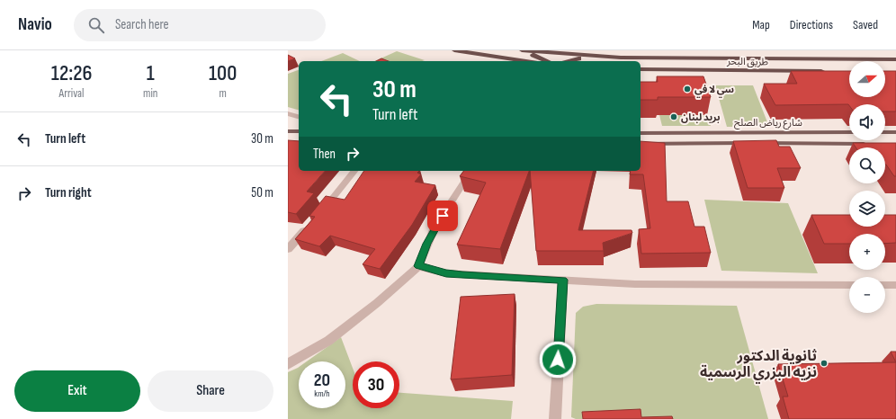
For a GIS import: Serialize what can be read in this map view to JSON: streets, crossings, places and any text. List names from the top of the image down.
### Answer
{
  "streets": {
    "highway": ["طريق البحر"],
    "main road": ["شارع رياض الصلح"]
  },
  "places": ["سي لا في", "بريد لبنان", "ثانوية الدكتور نزيه البزري الرسمية"],
  "north": "right",
  "page": {
    "header": "Navio",
    "search": "Search here",
    "nav": ["Map", "Directions", "Saved"],
    "eta": [
      "12:26",
      "Arrival",
      "1",
      "min",
      "100",
      "m"
    ],
    "map_buttons": ["+", "−"],
    "turn": ["30 m", "Turn left"],
    "list": [
      {
        "name": "Turn left",
        "value": "30 m"
      },
      {
        "name": "Turn right",
        "value": "50 m"
      }
    ],
    "then": "Then",
    "speed": "20 km/h",
    "limit": "30",
    "buttons": ["Exit", "Share"]
  }
}
